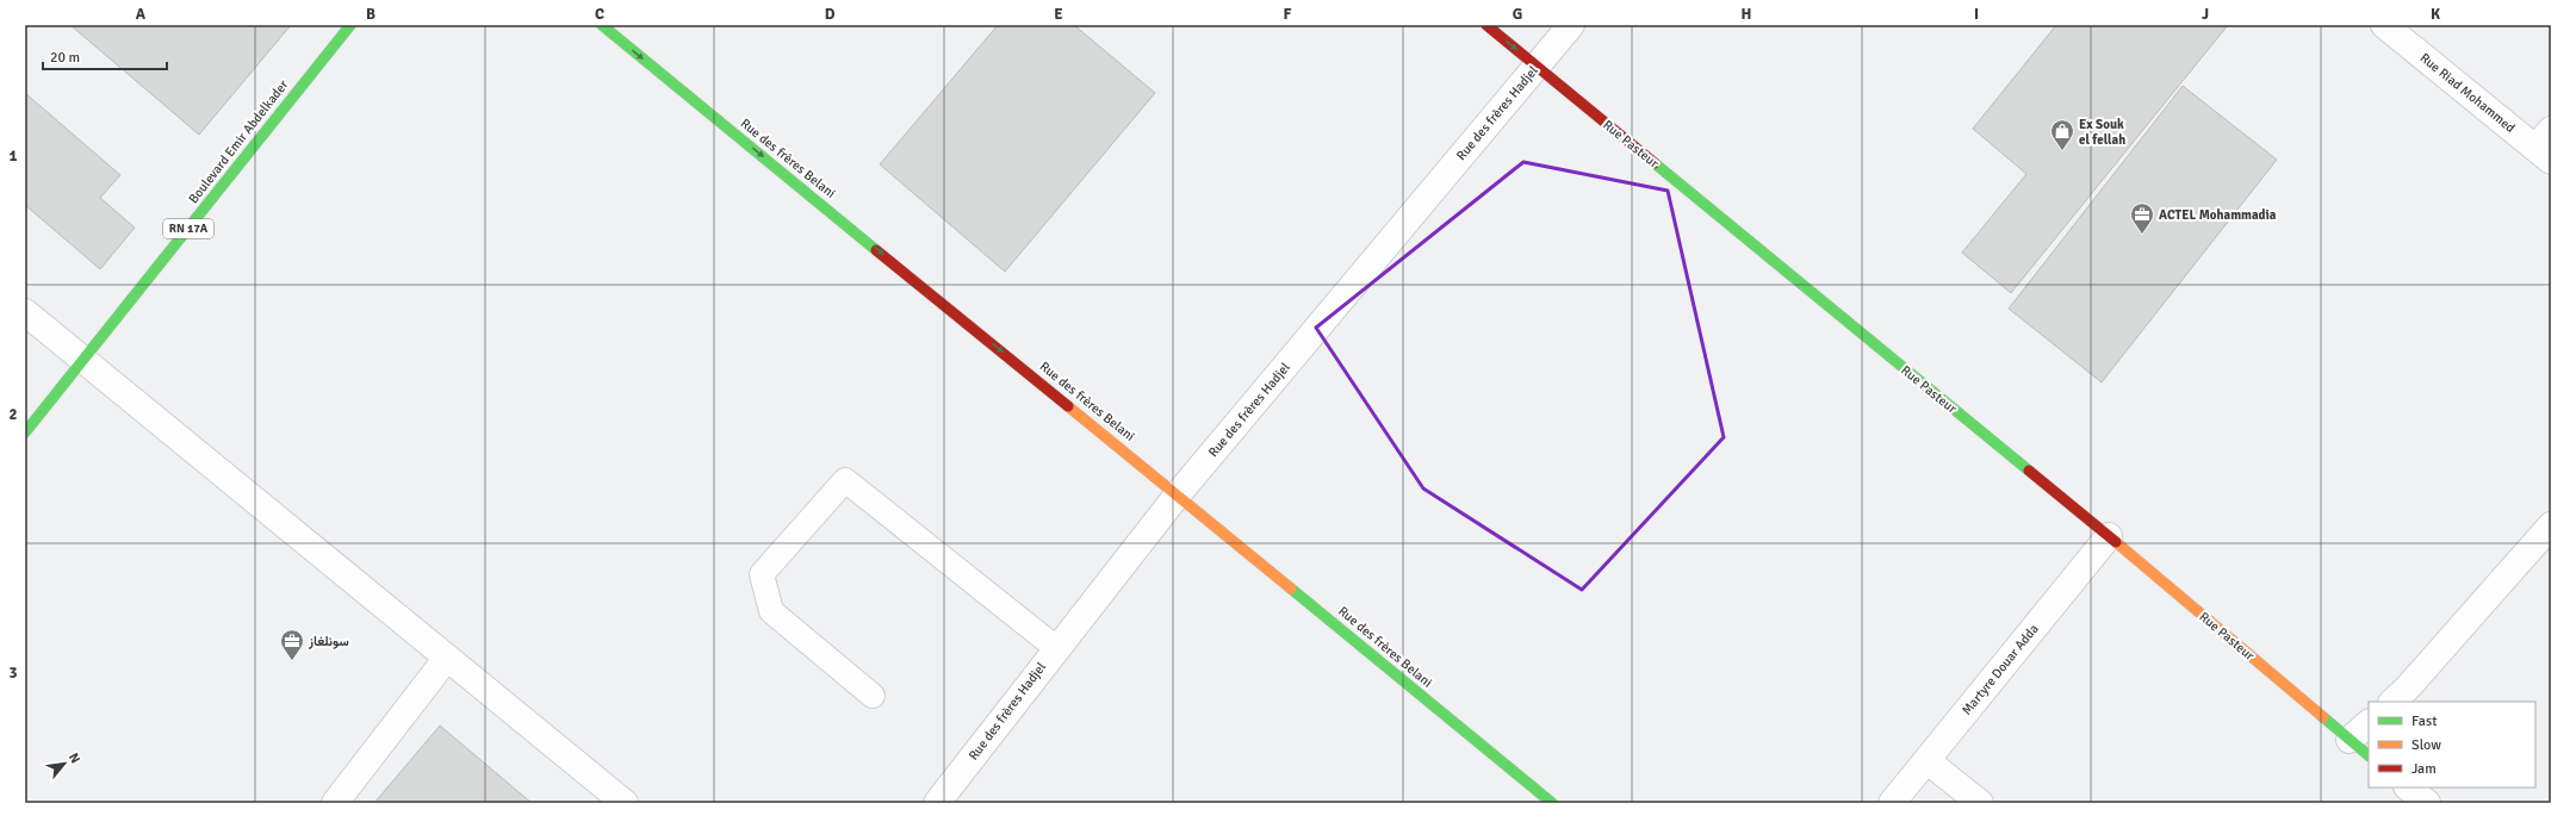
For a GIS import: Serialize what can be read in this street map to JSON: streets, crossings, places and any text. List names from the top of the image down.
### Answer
{
  "streets": {
    "street": [
      "Rue Riad Mohammed",
      "Rue des frères Hadjel",
      "Boulevard Emir Abdelkader",
      "Rue Pasteur",
      "Rue des frères Belani",
      "RN 17A",
      "Martyre Douar Adda"
    ]
  },
  "crossings": [
    ["Rue des frères Hadjel", "Rue Pasteur"],
    ["Rue des frères Hadjel", "Rue des frères Belani"],
    ["Rue Pasteur", "Martyre Douar Adda"]
  ],
  "one_way": ["Rue des frères Belani"],
  "places": {
    "shop": ["Ex Souk el fellah"],
    "office": ["ACTEL Mohammadia", "سونلغاز"]
  },
  "legend": ["Fast", "Slow", "Jam"],
  "scale_bar": "20 m",
  "north": "top right",
  "grid": {
    "columns": [
      "A",
      "B",
      "C",
      "D",
      "E",
      "F",
      "G",
      "H",
      "I",
      "J",
      "K"
    ],
    "rows": ["1", "2", "3"]
  }
}
